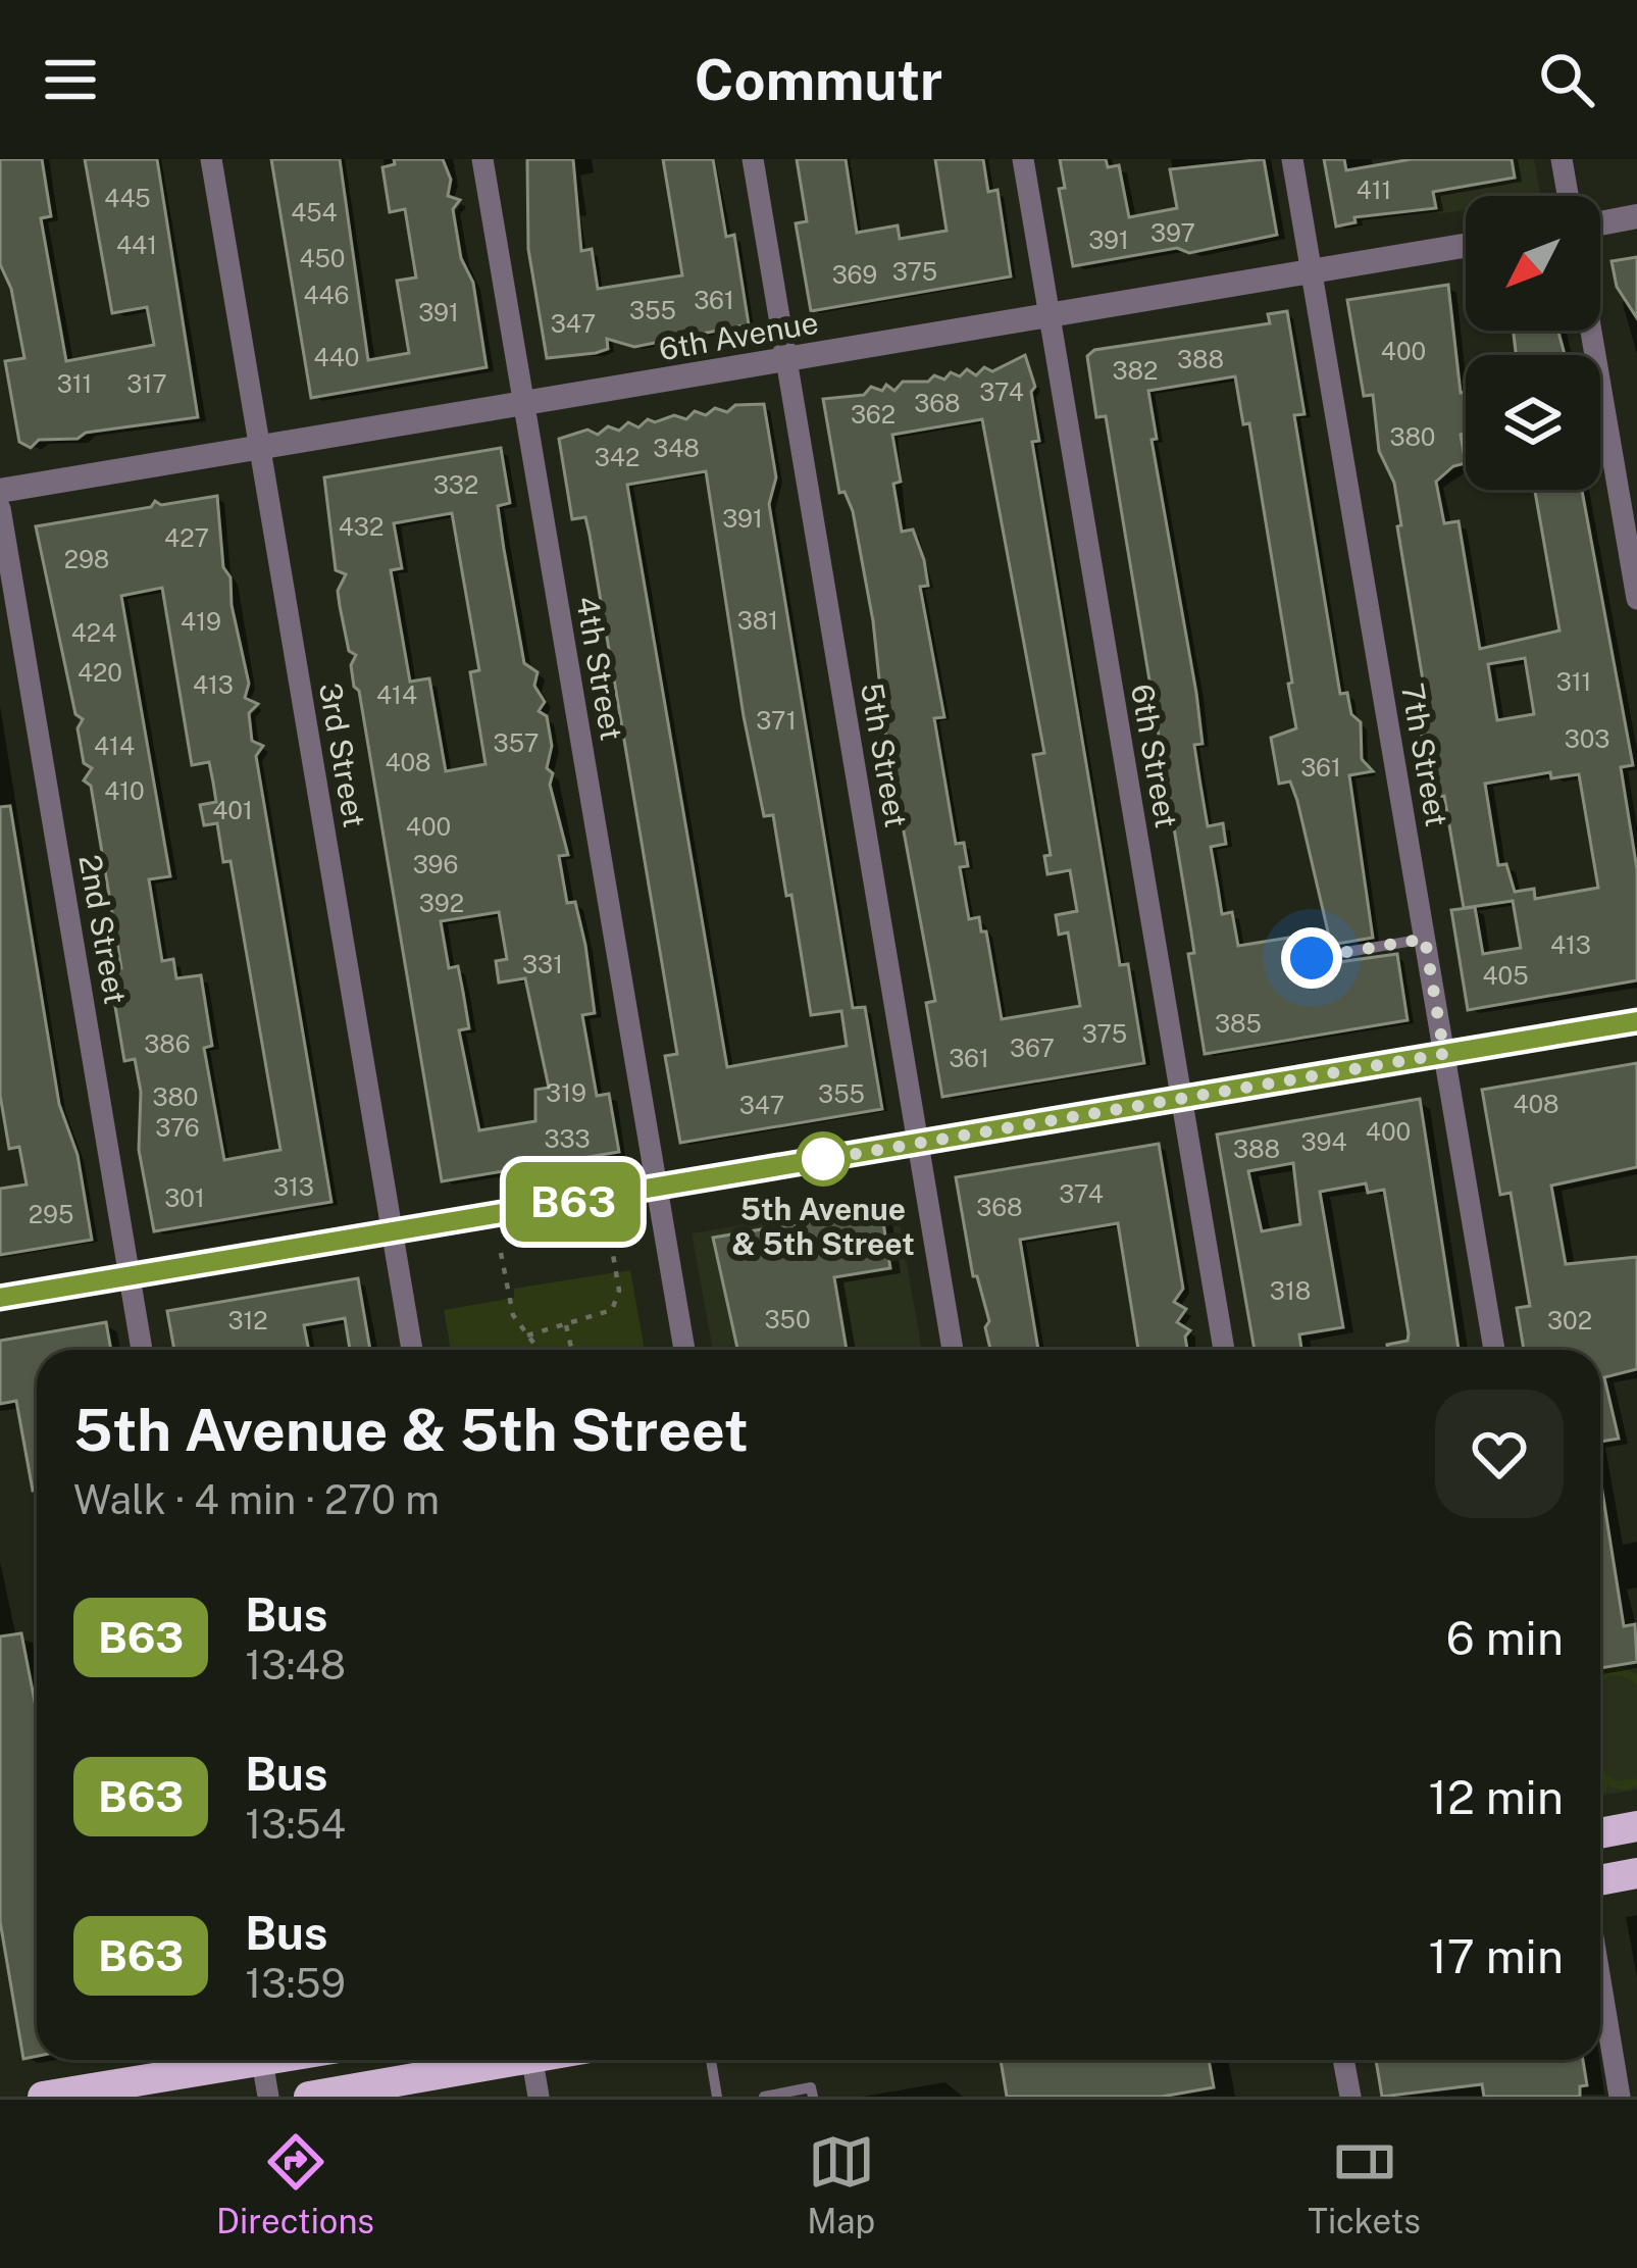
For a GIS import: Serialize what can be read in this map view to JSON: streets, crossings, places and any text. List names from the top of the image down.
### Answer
{
  "streets": {
    "street": [
      "6th Avenue",
      "4th Street",
      "3rd Street",
      "5th Street",
      "7th Street",
      "6th Street",
      "2nd Street"
    ]
  },
  "crossings": [
    ["6th Avenue", "4th Street"],
    ["6th Avenue", "3rd Street"],
    ["6th Avenue", "5th Street"],
    ["6th Avenue", "7th Street"],
    ["6th Avenue", "6th Street"]
  ],
  "places": ["5th Avenue & 5th Street"],
  "lines": ["bus line B63"],
  "house_numbers": [
    "411",
    "445",
    "454",
    "397",
    "391",
    "441",
    "450",
    "375",
    "369",
    "446",
    "361",
    "355",
    "391",
    "347",
    "400",
    "440",
    "388",
    "382",
    "311",
    "317",
    "374",
    "368",
    "362",
    "380",
    "348",
    "342",
    "332",
    "391",
    "432",
    "427",
    "298",
    "381",
    "419",
    "424",
    "420",
    "311",
    "413",
    "414",
    "371",
    "303",
    "357",
    "414",
    "408",
    "361",
    "410",
    "401",
    "400",
    "396",
    "392",
    "413",
    "331",
    "405",
    "385",
    "375",
    "386",
    "367",
    "361",
    "319",
    "355",
    "380",
    "408",
    "347",
    "376",
    "400",
    "333",
    "394",
    "388",
    "313",
    "374",
    "301",
    "368",
    "295",
    "318",
    "350",
    "312",
    "302"
  ],
  "north": "bottom left",
  "page": {
    "header": "Commutr",
    "on_map": "B63",
    "heading": ["5th Avenue & 5th Street", "Walk · 4 min · 270 m"],
    "list": [
      {
        "mark": "B63",
        "name": "Bus",
        "note": "13:48",
        "value": "6 min"
      },
      {
        "mark": "B63",
        "name": "Bus",
        "note": "13:54",
        "value": "12 min"
      },
      {
        "mark": "B63",
        "name": "Bus",
        "note": "13:59",
        "value": "17 min"
      }
    ],
    "tabs": ["Directions", "Map", "Tickets"]
  }
}
